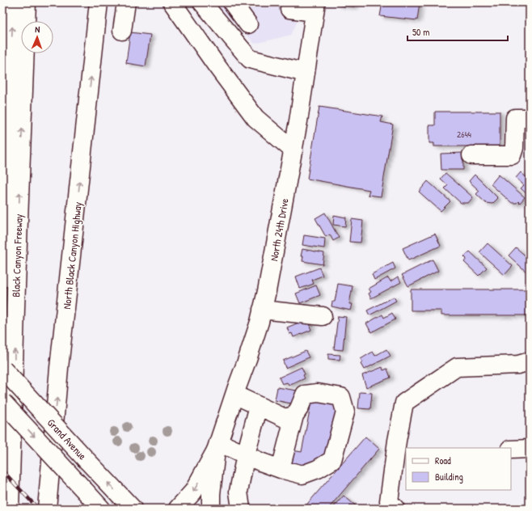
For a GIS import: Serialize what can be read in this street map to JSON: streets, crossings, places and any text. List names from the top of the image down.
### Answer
{
  "streets": {
    "main road": [
      "North 24th Drive",
      "Black Canyon Freeway",
      "North Black Canyon Highway",
      "Grand Avenue"
    ]
  },
  "house_numbers": ["2644"],
  "legend": ["Road", "Building"],
  "scale_bar": "50 m",
  "north": "top"
}
